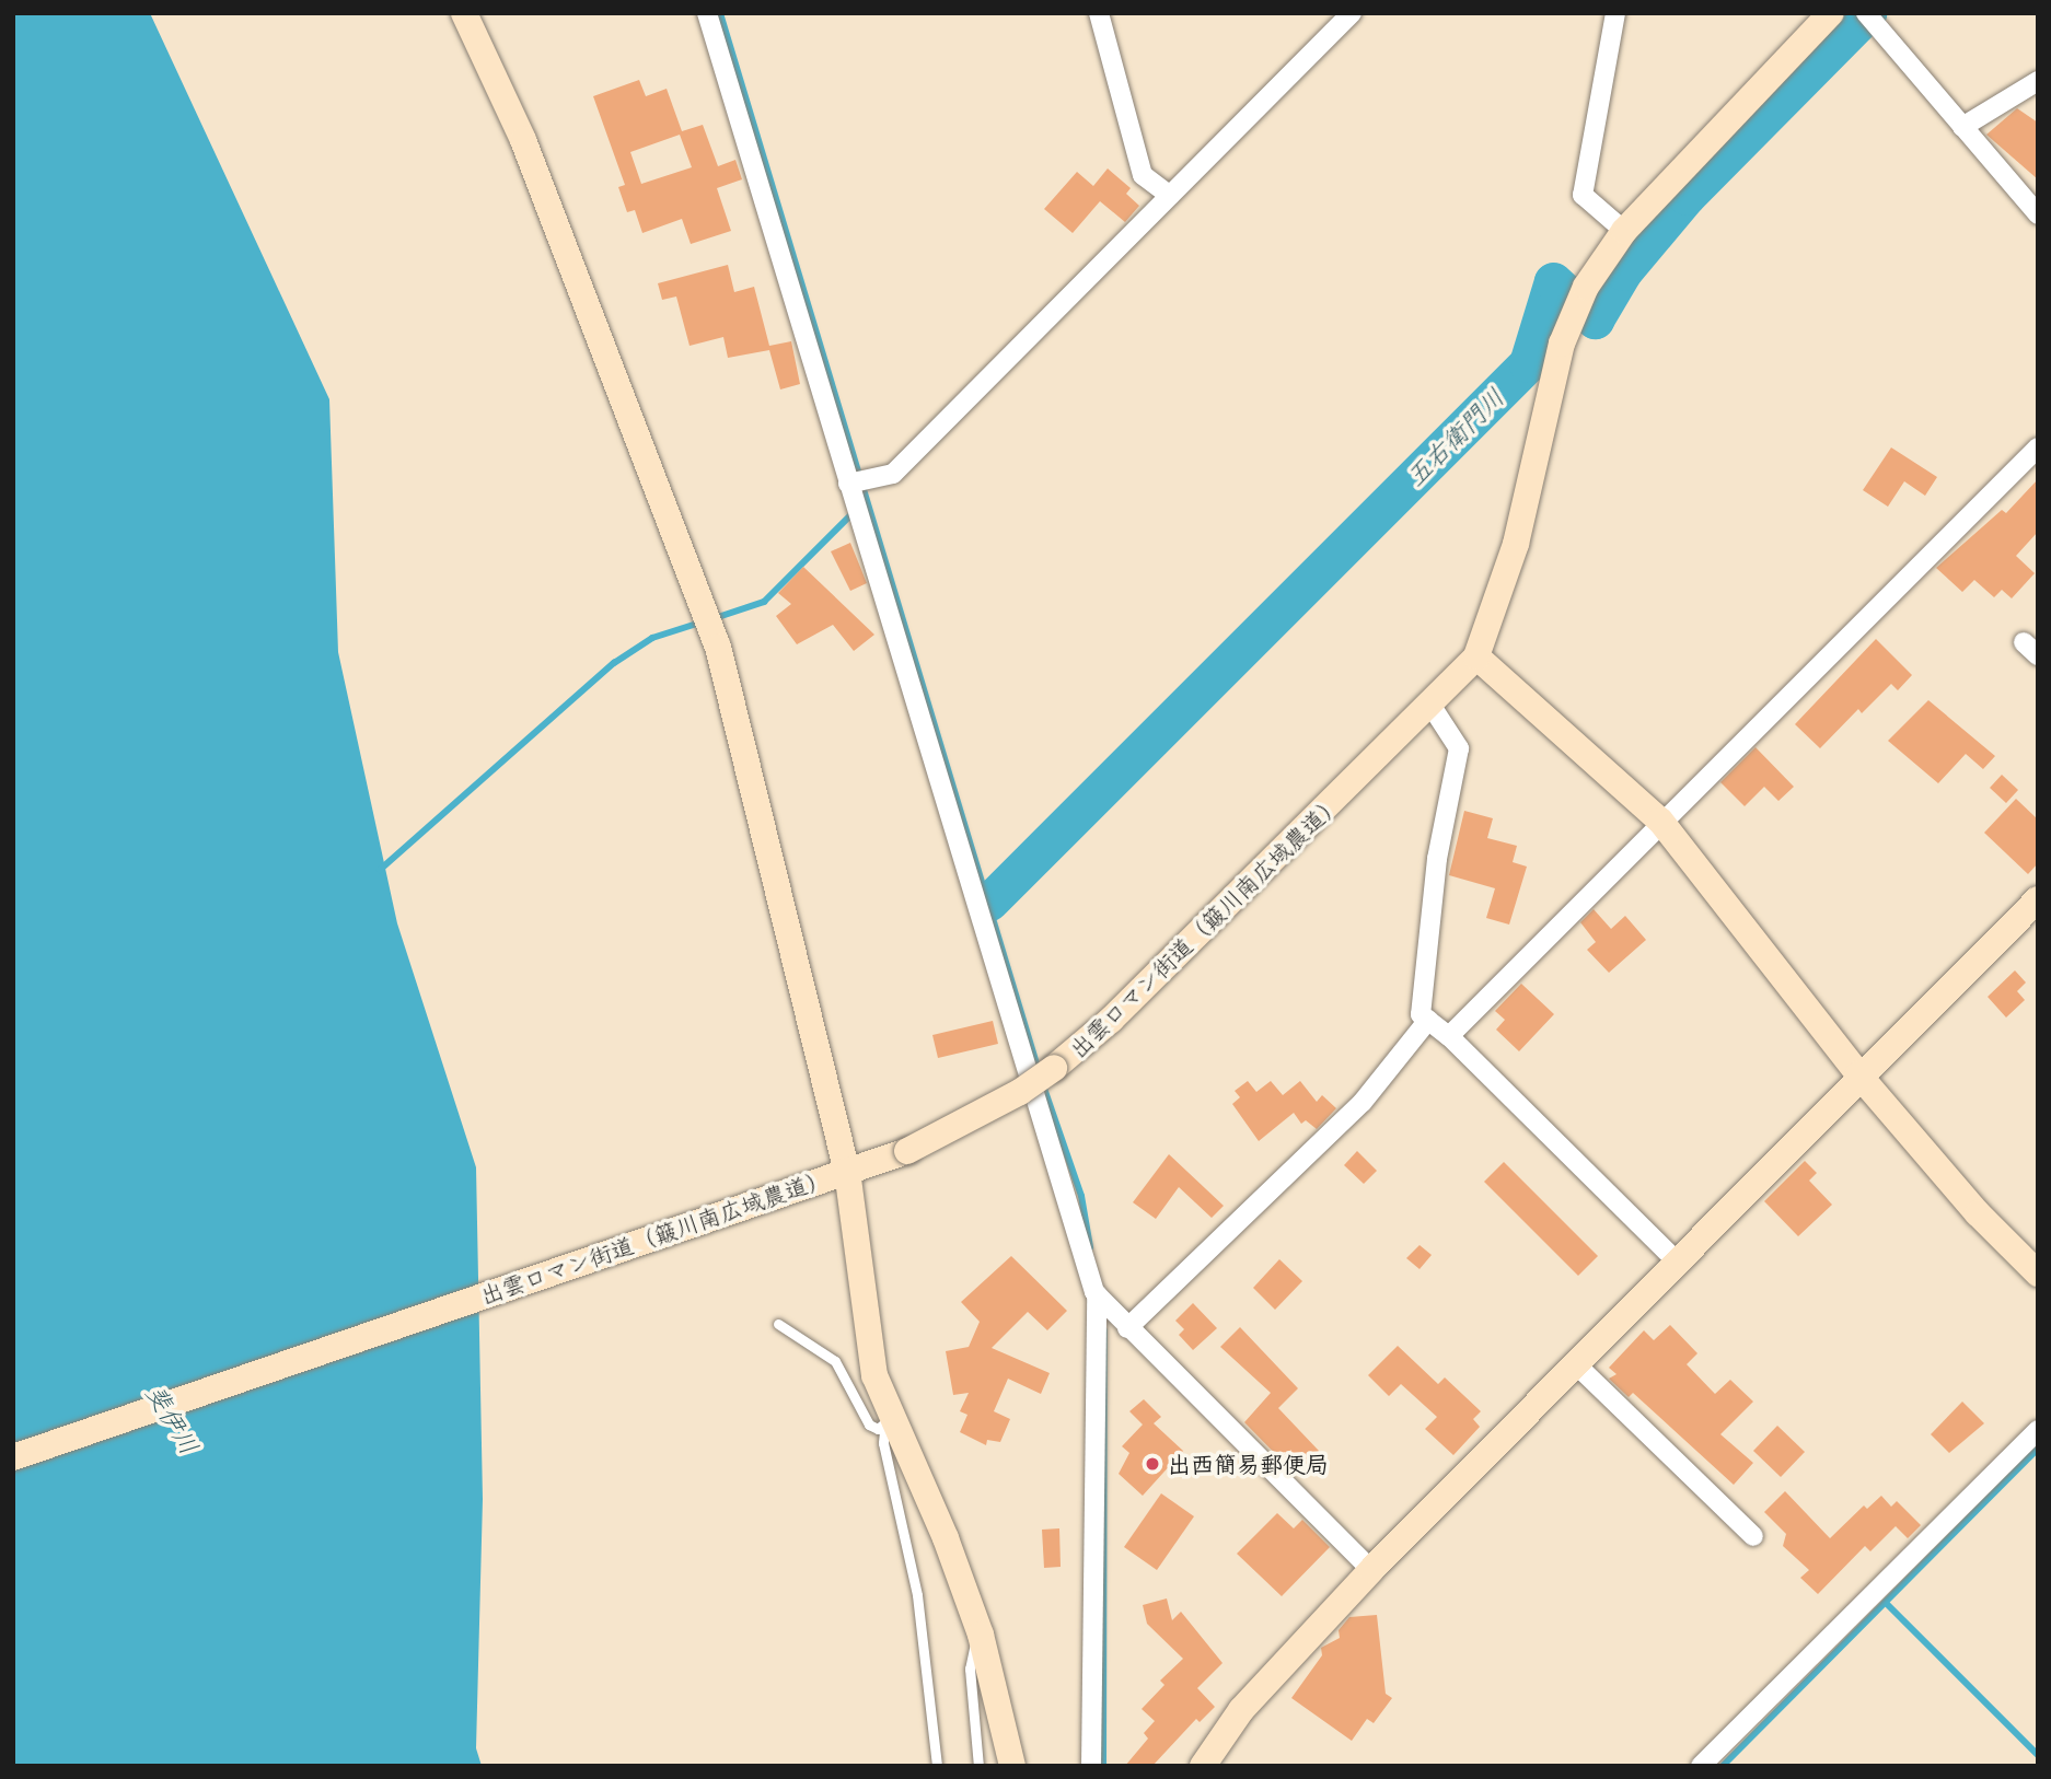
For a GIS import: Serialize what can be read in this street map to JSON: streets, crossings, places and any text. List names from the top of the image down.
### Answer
{
  "streets": {
    "street": ["出雲ロマン街道（簸川南広域農道）"]
  },
  "water": ["五右衛門川", "斐伊川"],
  "places": ["出西簡易郵便局"]
}
